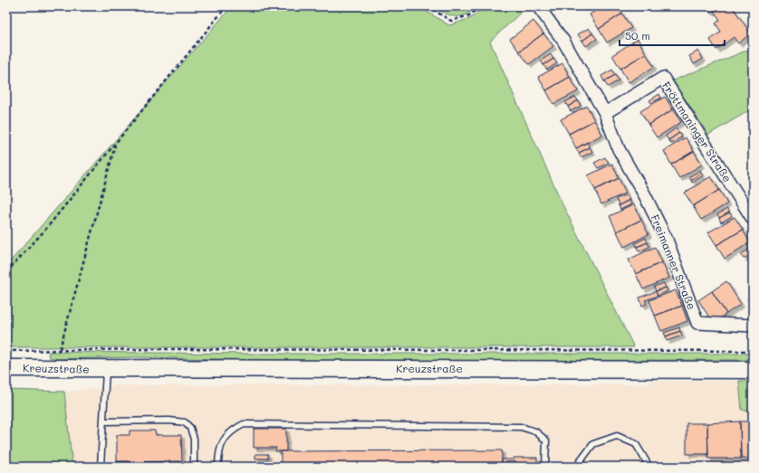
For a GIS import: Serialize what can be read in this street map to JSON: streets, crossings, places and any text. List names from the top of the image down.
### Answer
{
  "streets": {
    "main road": ["Kreuzstraße"],
    "street": ["Fröttmaninger Straße", "Freimanner Straße"]
  },
  "crossings": [
    ["Fröttmaninger Straße", "Freimanner Straße"]
  ],
  "scale_bar": "50 m"
}
